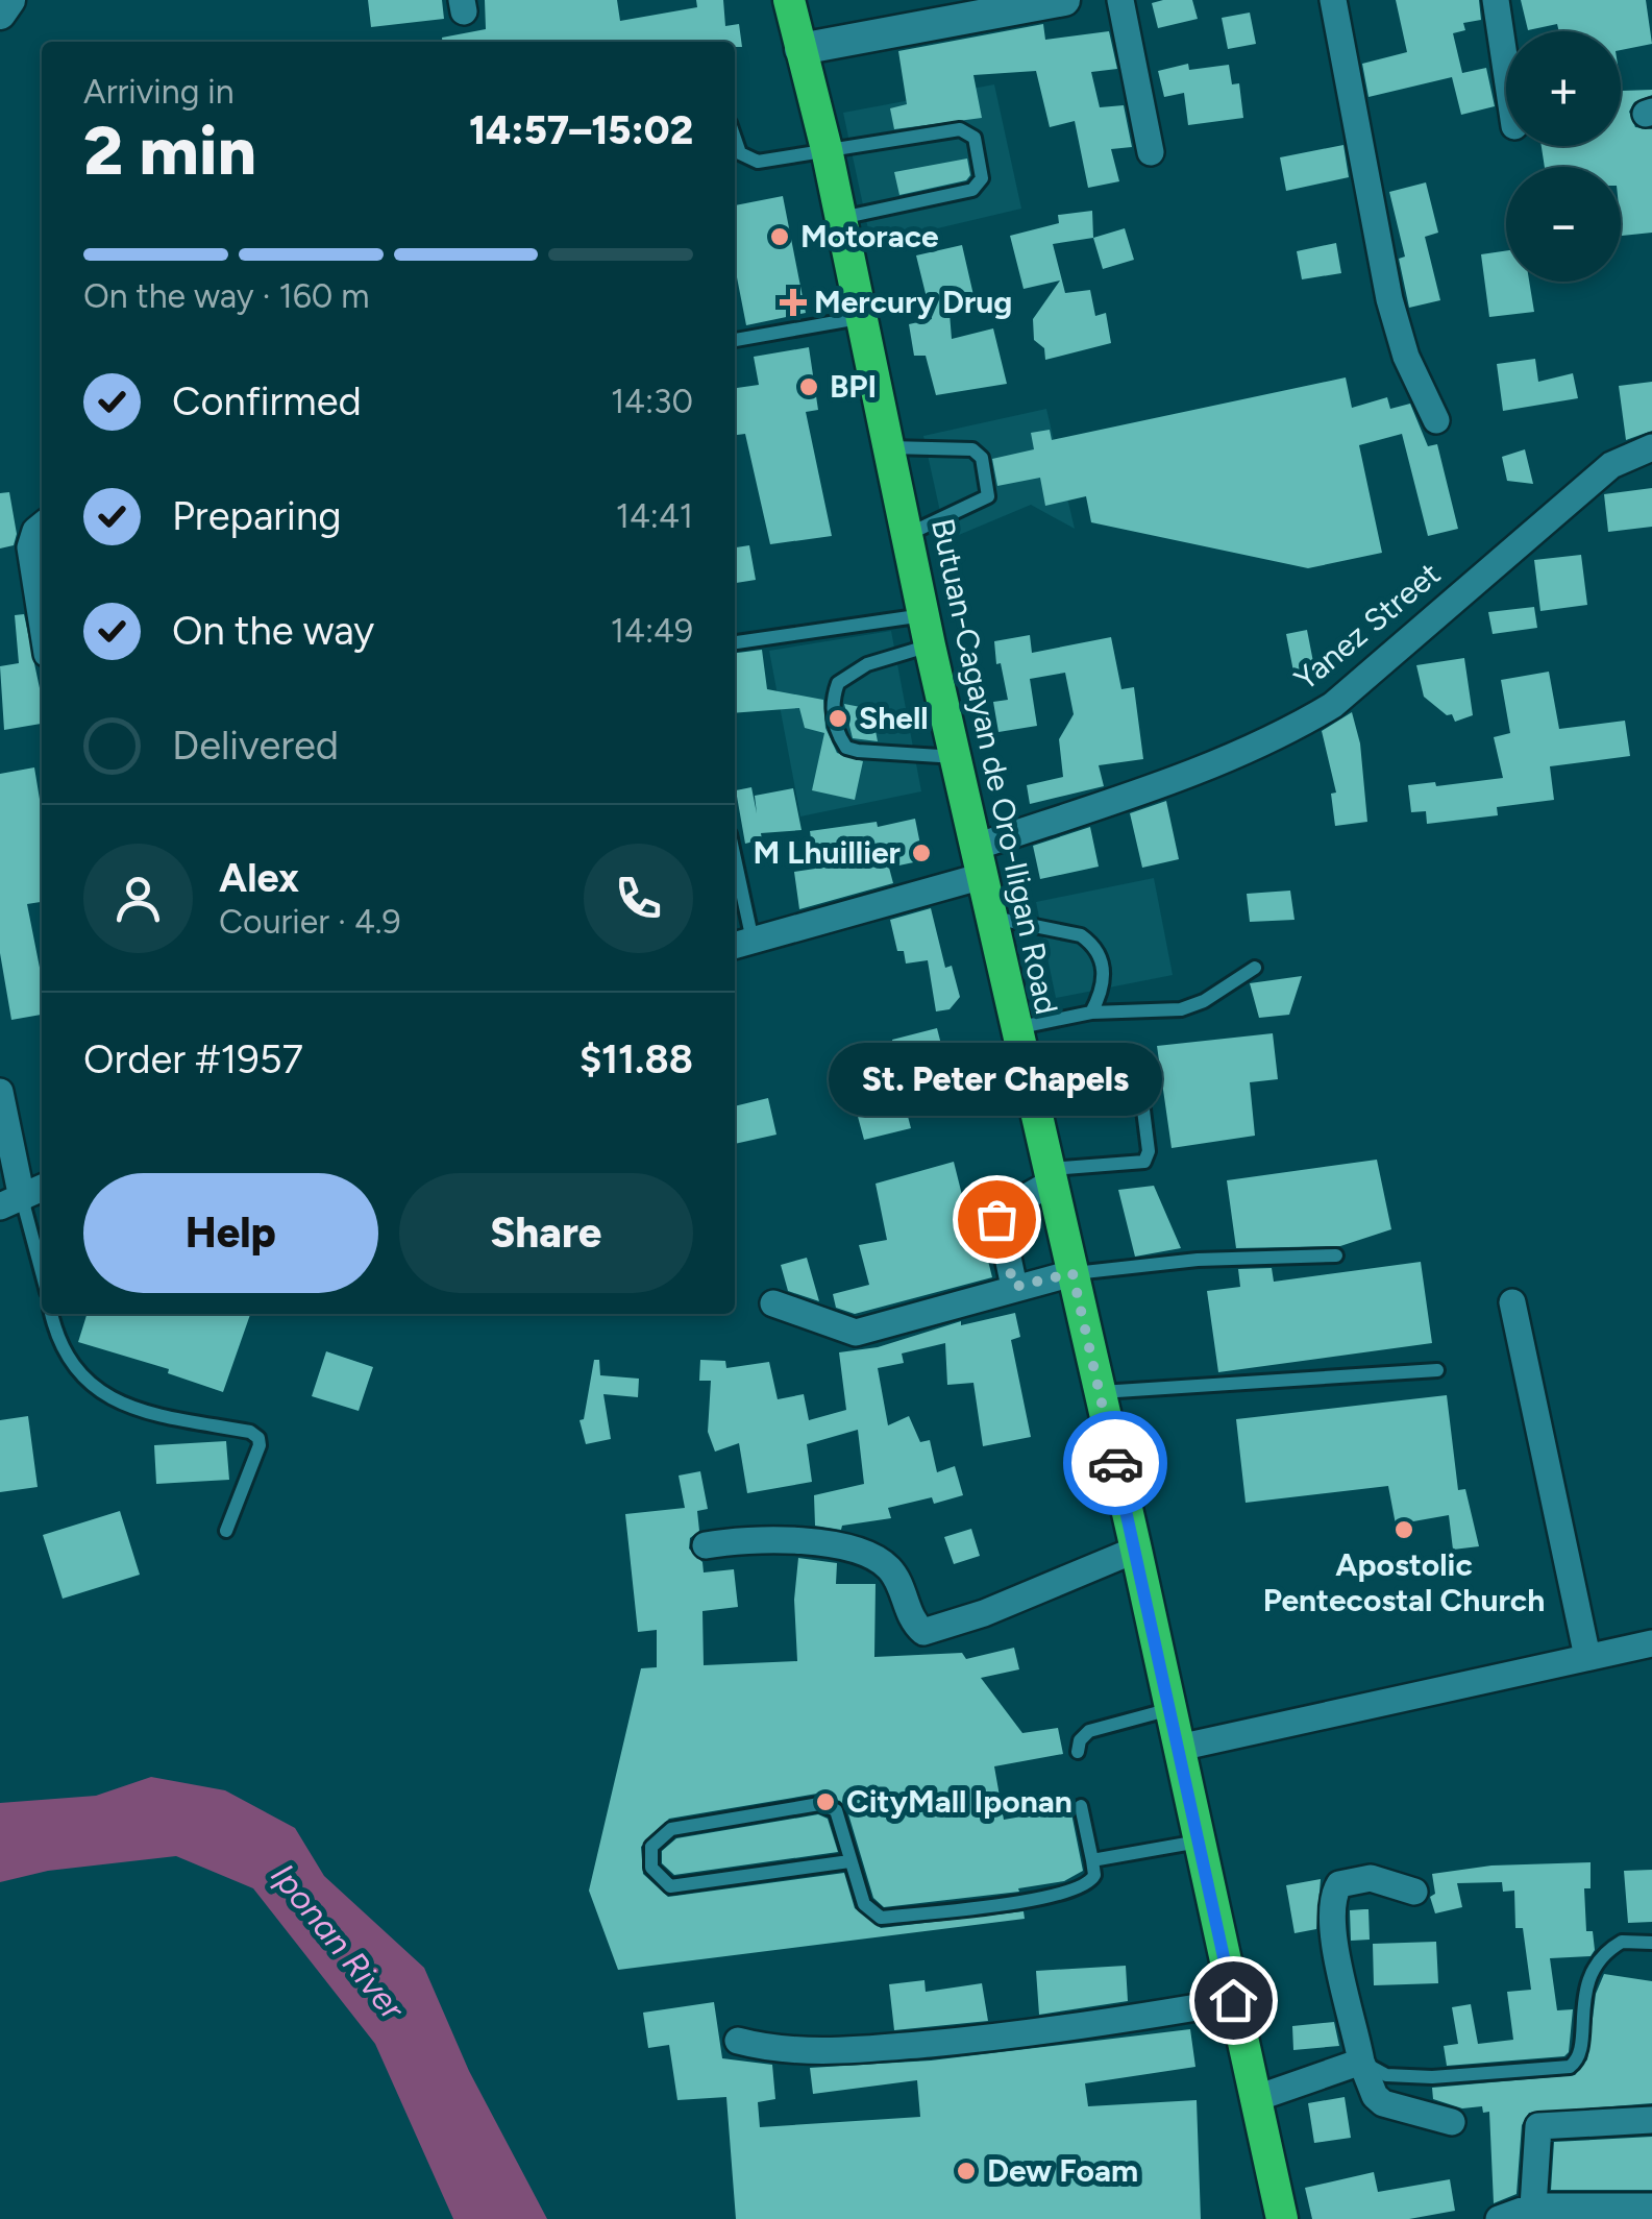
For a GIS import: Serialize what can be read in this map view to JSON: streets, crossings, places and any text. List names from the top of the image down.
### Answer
{
  "streets": {
    "highway": ["Butuan-Cagayan de Oro-Iligan Road"],
    "street": ["Yanez Street"]
  },
  "crossings": [
    ["Yanez Street", "Butuan-Cagayan de Oro-Iligan Road"]
  ],
  "water": ["Iponan River"],
  "places": {
    "other": [
      "Motorace",
      "BPI",
      "Shell",
      "M Lhuillier",
      "St. Peter Chapels",
      "Apostolic Pentecostal Church",
      "CityMall Iponan",
      "Dew Foam"
    ],
    "health": ["Mercury Drug"]
  },
  "page": {
    "map_buttons": ["+", "−"],
    "heading": ["2 min", "Arriving in", "14:57–15:02"],
    "panel": [
      "Alex",
      "Courier · 4.9",
      "Order #1957",
      "$11.88"
    ],
    "bar": "On the way · 160 m",
    "list": [
      ["Confirmed", "14:30"],
      ["Preparing", "14:41"],
      ["On the way", "14:49"],
      "Delivered"
    ],
    "bubble": "St. Peter Chapels",
    "buttons": ["Help", "Share"]
  }
}
